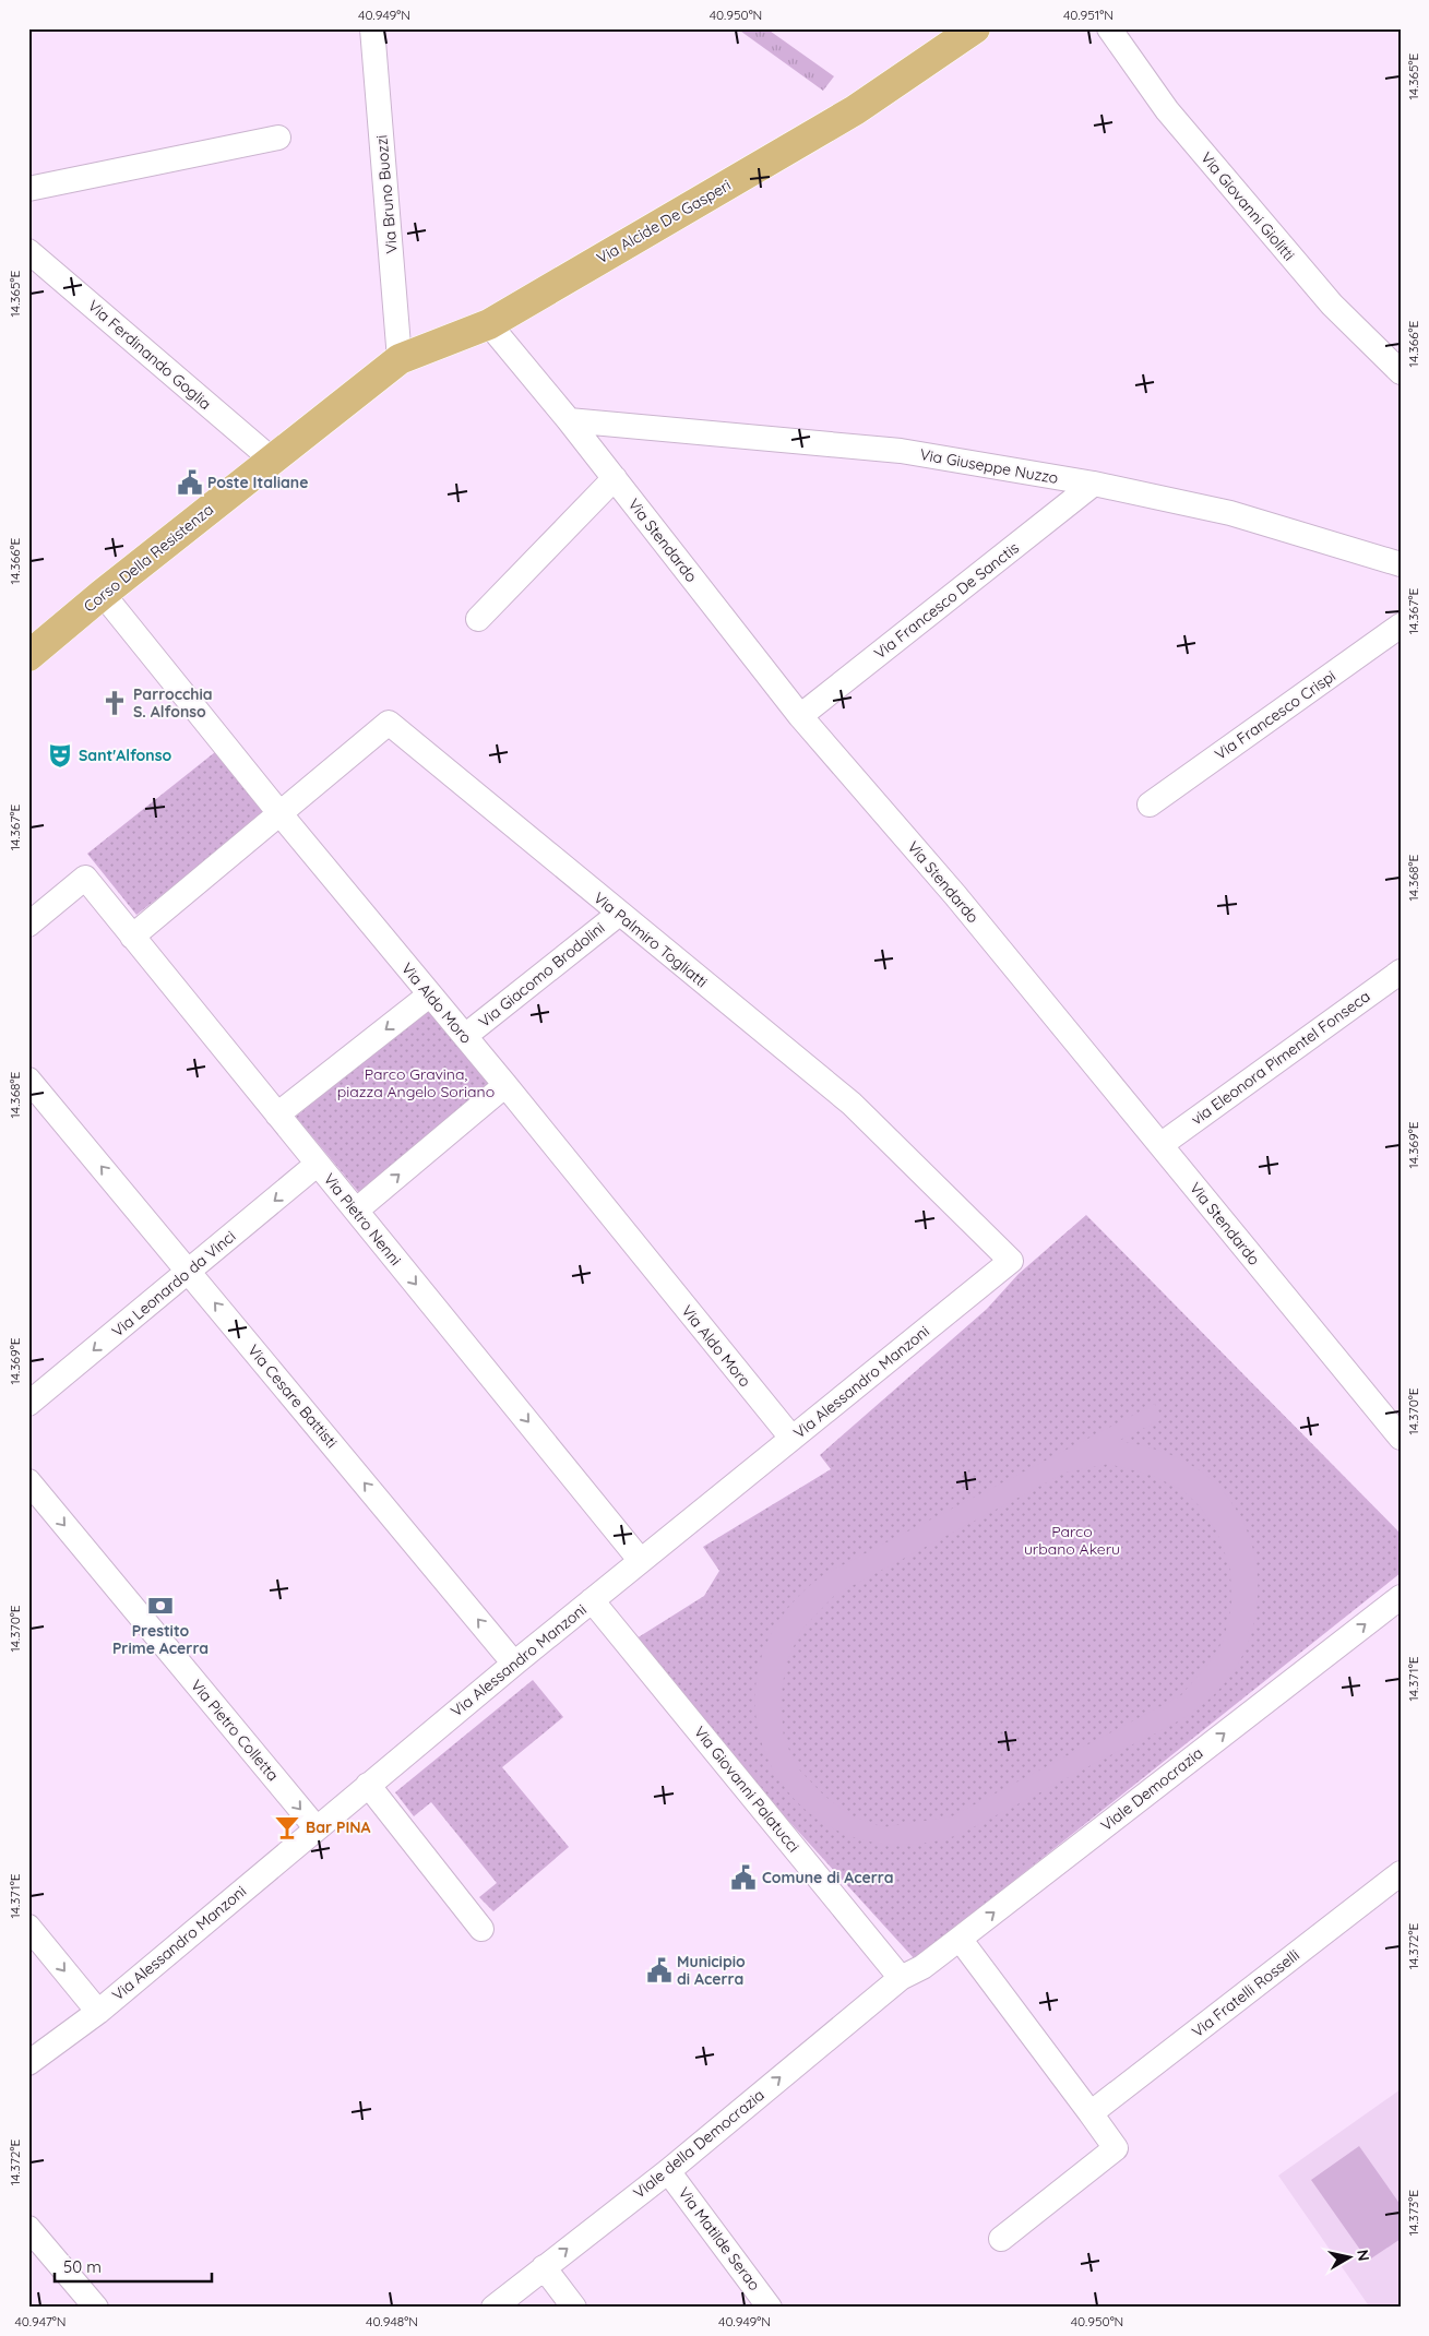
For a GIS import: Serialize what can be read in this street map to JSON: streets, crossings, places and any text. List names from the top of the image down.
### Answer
{
  "streets": {
    "main road": ["Via Alcide De Gasperi", "Corso Della Resistenza"],
    "street": [
      "Via Bruno Buozzi",
      "Via Giovanni Giolitti",
      "Via Ferdinando Goglia",
      "Via Giuseppe Nuzzo",
      "Via Stendardo",
      "Via Francesco De Sanctis",
      "Via Francesco Crispi",
      "Via Palmiro Togliatti",
      "Via Giacomo Brodolini",
      "Via Aldo Moro",
      "via Eleonora Pimentel Fonseca",
      "Via Pietro Nenni",
      "Via Leonardo da Vinci",
      "Via Alessandro Manzoni",
      "Via Cesare Battisti",
      "Via Pietro Colletta",
      "Via Giovanni Palatucci",
      "Viale Democrazia",
      "Via Fratelli Rosselli",
      "Viale della Democrazia",
      "Via Matilde Serao"
    ]
  },
  "crossings": [
    ["Via Bruno Buozzi", "Corso Della Resistenza"],
    ["Via Alcide De Gasperi", "Via Stendardo"],
    ["Via Alcide De Gasperi", "Corso Della Resistenza"],
    ["Via Ferdinando Goglia", "Corso Della Resistenza"],
    ["Via Giuseppe Nuzzo", "Via Stendardo"],
    ["Via Giuseppe Nuzzo", "Via Francesco De Sanctis"],
    ["Via Stendardo", "Corso Della Resistenza"],
    ["Via Stendardo", "Via Francesco De Sanctis"],
    ["Via Stendardo", "via Eleonora Pimentel Fonseca"],
    ["Corso Della Resistenza", "Via Aldo Moro"],
    ["Via Palmiro Togliatti", "Via Giacomo Brodolini"],
    ["Via Palmiro Togliatti", "Via Aldo Moro"],
    ["Via Palmiro Togliatti", "Via Alessandro Manzoni"],
    ["Via Giacomo Brodolini", "Via Aldo Moro"],
    ["Via Aldo Moro", "Via Alessandro Manzoni"],
    ["Via Pietro Nenni", "Via Leonardo da Vinci"],
    ["Via Pietro Nenni", "Via Alessandro Manzoni"],
    ["Via Leonardo da Vinci", "Via Cesare Battisti"],
    ["Via Alessandro Manzoni", "Via Cesare Battisti"],
    ["Via Alessandro Manzoni", "Via Pietro Colletta"],
    ["Via Alessandro Manzoni", "Via Giovanni Palatucci"],
    ["Via Giovanni Palatucci", "Viale Democrazia"],
    ["Via Giovanni Palatucci", "Viale della Democrazia"],
    ["Viale Democrazia", "Viale della Democrazia"],
    ["Viale della Democrazia", "Via Matilde Serao"]
  ],
  "one_way": [
    "Via Pietro Nenni",
    "Via Leonardo da Vinci",
    "Via Cesare Battisti",
    "Via Pietro Colletta",
    "Viale Democrazia",
    "Viale della Democrazia"
  ],
  "parks": ["Parco Gravina, piazza Angelo Soriano", "Parco urbano Akeru"],
  "places": {
    "public building": ["Poste Italiane", "Comune di Acerra", "Municipio di Acerra"],
    "church": ["Parrocchia S. Alfonso"],
    "theatre": ["Sant'Alfonso"],
    "bank": ["Prestito Prime Acerra"],
    "bar": ["Bar PINA"]
  },
  "scale_bar": "50 m",
  "north": "right",
  "coordinates": [
    "40.949°N",
    "40.950°N",
    "40.951°N",
    "14.365°E",
    "14.366°E",
    "14.367°E",
    "14.368°E",
    "14.369°E",
    "14.370°E",
    "14.371°E",
    "14.372°E",
    "14.373°E",
    "40.947°N",
    "40.948°N"
  ]
}
